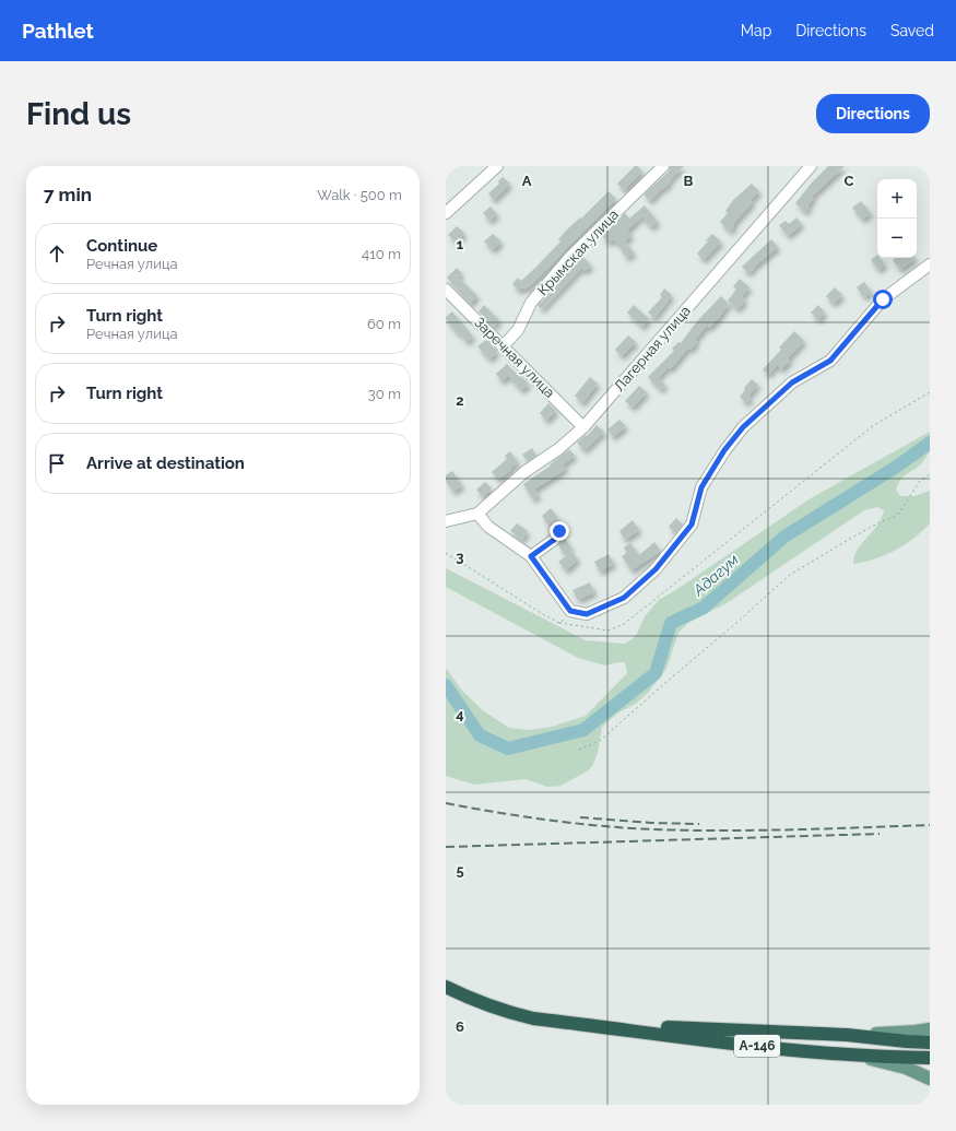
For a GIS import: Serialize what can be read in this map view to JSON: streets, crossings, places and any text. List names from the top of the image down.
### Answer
{
  "streets": {
    "highway": ["А-146"],
    "street": ["Крымская улица", "Лагерная улица", "Заречная улица"]
  },
  "crossings": [
    ["Крымская улица", "Заречная улица"],
    ["Лагерная улица", "Заречная улица"]
  ],
  "water": ["Адагум"],
  "page": {
    "header": "Pathlet",
    "nav": ["Map", "Directions", "Saved"],
    "buttons": "Directions",
    "title": "Find us",
    "heading": ["7 min", "Walk · 500 m"],
    "map_buttons": ["+", "−"],
    "list": [
      ["Continue", "Речная улица", "410 m"],
      ["Turn right", "Речная улица", "60 m"],
      ["Turn right", "30 m"],
      "Arrive at destination"
    ]
  },
  "grid": {
    "columns": ["A", "B", "C"],
    "rows": [
      "1",
      "2",
      "3",
      "4",
      "5",
      "6"
    ]
  }
}
